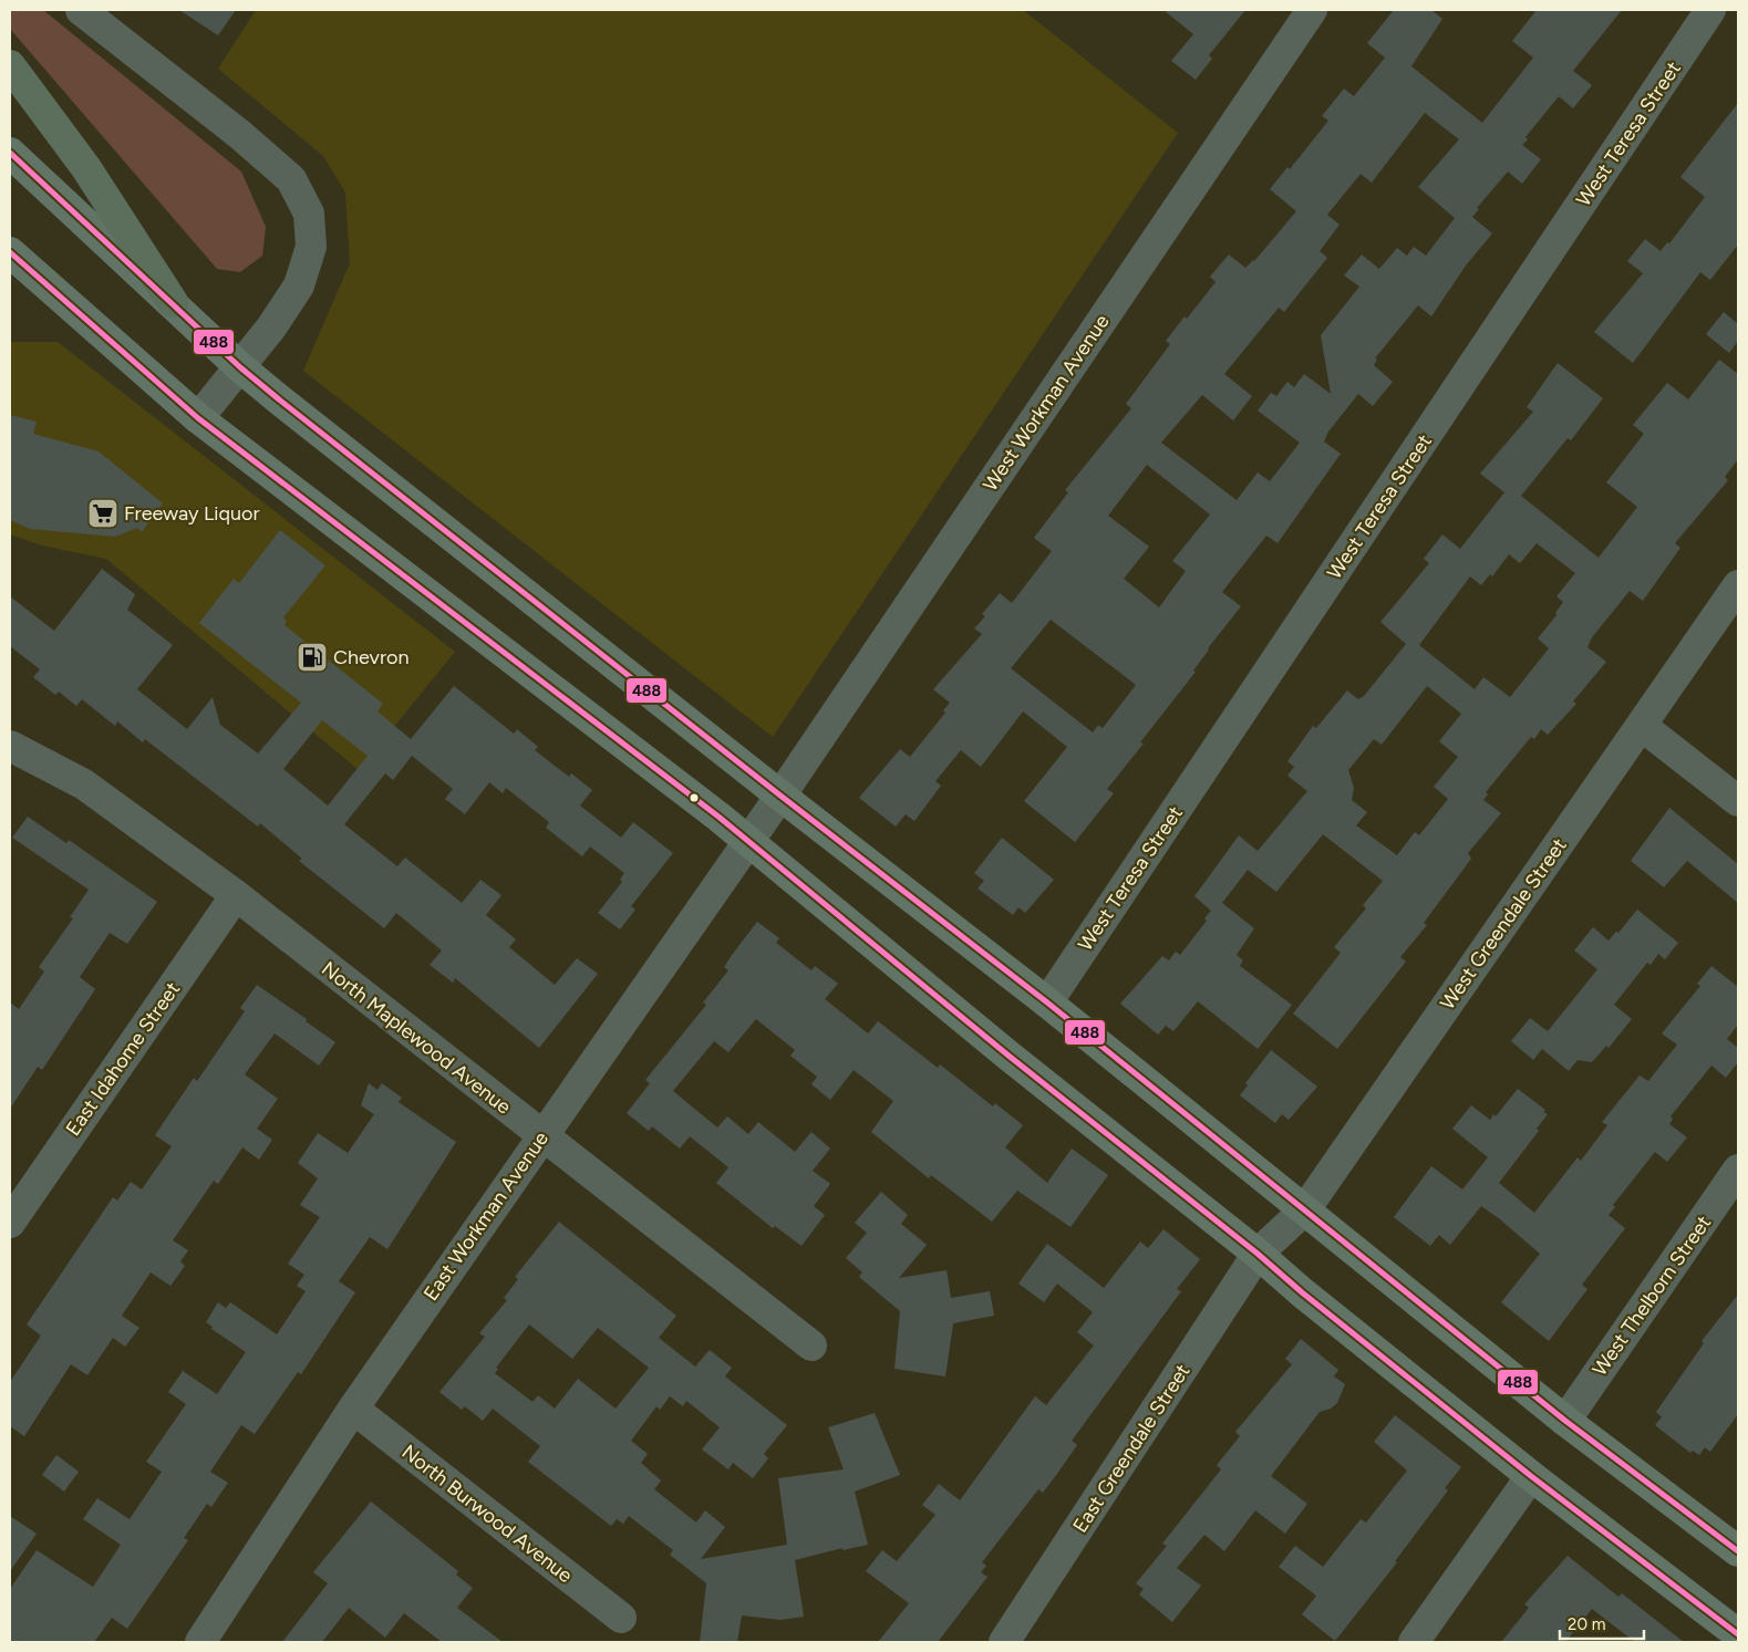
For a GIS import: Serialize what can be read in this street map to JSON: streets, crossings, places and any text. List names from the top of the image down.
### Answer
{
  "streets": {
    "street": [
      "West Teresa Street",
      "West Workman Avenue",
      "West Greendale Street",
      "North Maplewood Avenue",
      "East Idahome Street",
      "East Workman Avenue",
      "West Thelborn Street",
      "East Greendale Street",
      "North Burwood Avenue"
    ]
  },
  "crossings": [
    ["West Workman Avenue", "East Workman Avenue"],
    ["West Greendale Street", "East Greendale Street"],
    ["North Maplewood Avenue", "East Idahome Street"],
    ["North Maplewood Avenue", "East Workman Avenue"],
    ["East Workman Avenue", "North Burwood Avenue"]
  ],
  "places": {
    "supermarket": ["Freeway Liquor"],
    "fuel station": ["Chevron"]
  },
  "lines": ["transit line 488"],
  "scale_bar": "20 m"
}
